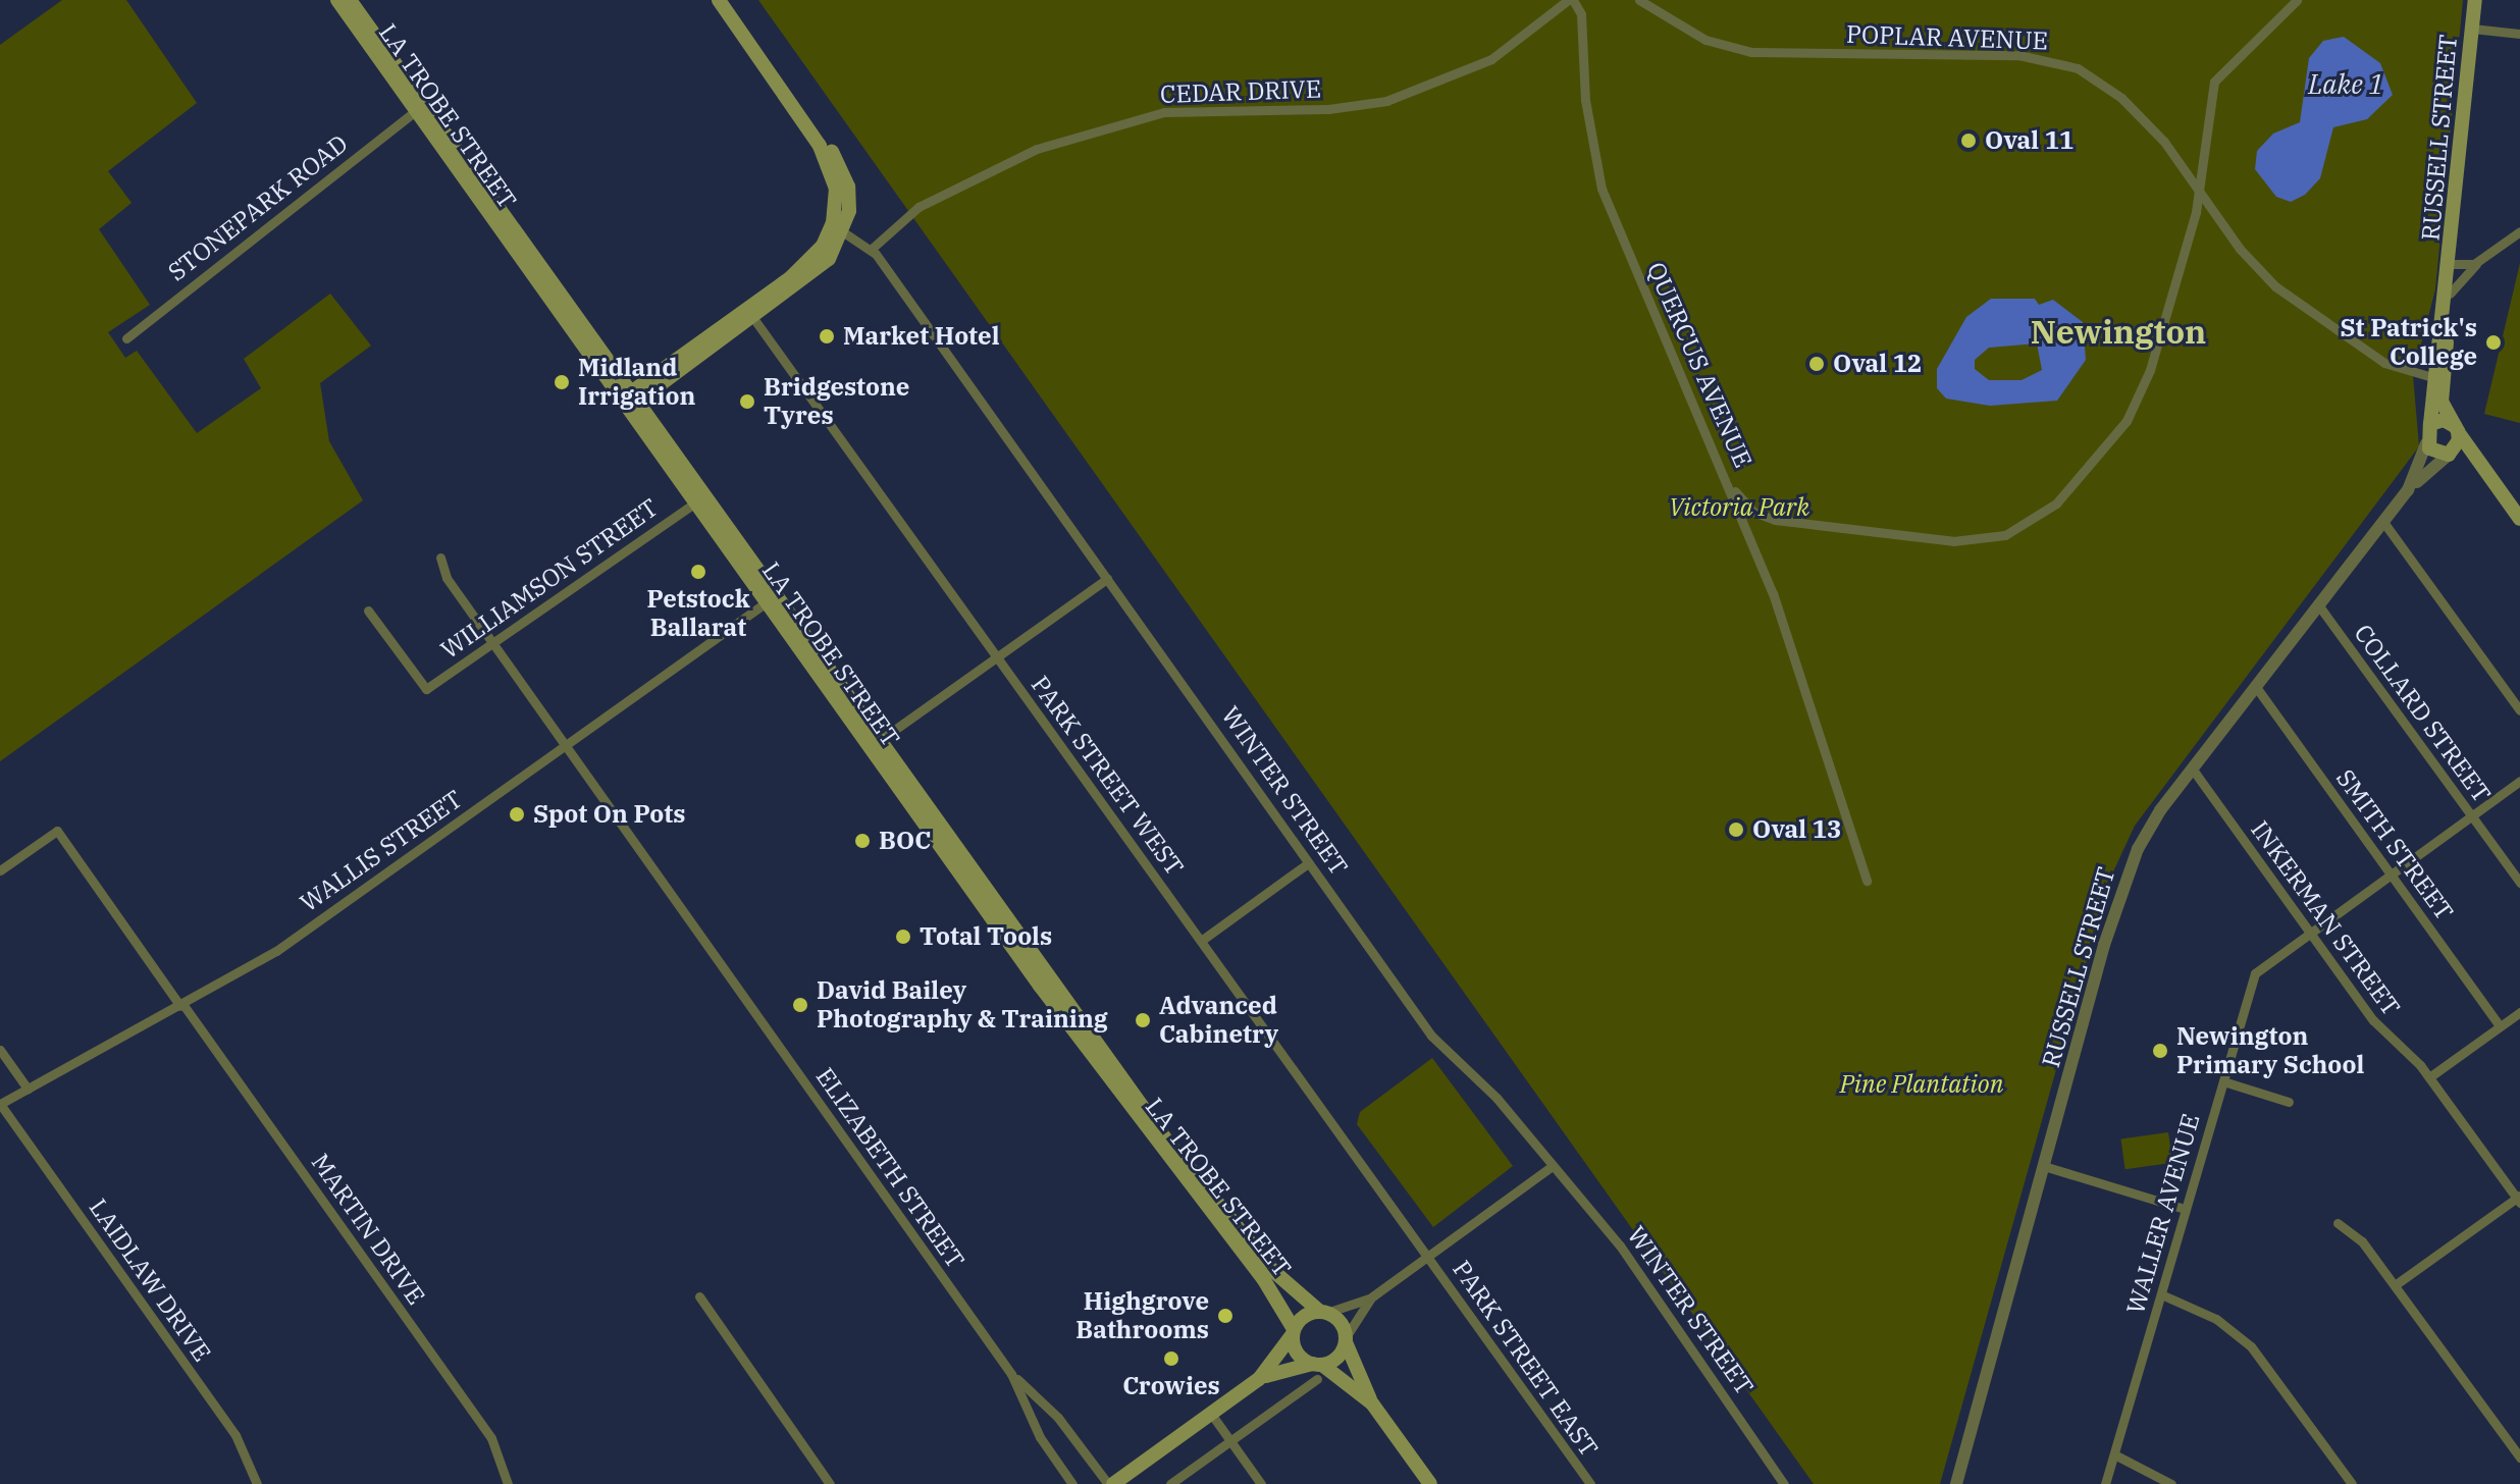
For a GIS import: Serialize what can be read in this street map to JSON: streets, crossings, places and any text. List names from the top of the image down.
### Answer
{
  "streets": {
    "main road": ["LA TROBE STREET", "RUSSELL STREET"],
    "street": [
      "POPLAR AVENUE",
      "CEDAR DRIVE",
      "STONEPARK ROAD",
      "QUERCUS AVENUE",
      "WILLIAMSON STREET",
      "COLLARD STREET",
      "PARK STREET WEST",
      "WINTER STREET",
      "SMITH STREET",
      "WALLIS STREET",
      "INKERMAN STREET",
      "ELIZABETH STREET",
      "WALLER AVENUE",
      "MARTIN DRIVE",
      "LAIDLAW DRIVE",
      "PARK STREET EAST"
    ]
  },
  "crossings": [
    ["POPLAR AVENUE", "RUSSELL STREET"],
    ["CEDAR DRIVE", "QUERCUS AVENUE"],
    ["CEDAR DRIVE", "WINTER STREET"],
    ["LA TROBE STREET", "STONEPARK ROAD"],
    ["LA TROBE STREET", "WILLIAMSON STREET"],
    ["LA TROBE STREET", "WALLIS STREET"],
    ["RUSSELL STREET", "COLLARD STREET"],
    ["RUSSELL STREET", "SMITH STREET"],
    ["RUSSELL STREET", "INKERMAN STREET"],
    ["WILLIAMSON STREET", "ELIZABETH STREET"],
    ["COLLARD STREET", "WALLER AVENUE"],
    ["PARK STREET WEST", "PARK STREET EAST"],
    ["SMITH STREET", "WALLER AVENUE"],
    ["WALLIS STREET", "ELIZABETH STREET"],
    ["WALLIS STREET", "MARTIN DRIVE"],
    ["WALLIS STREET", "LAIDLAW DRIVE"],
    ["INKERMAN STREET", "WALLER AVENUE"]
  ],
  "districts": ["Newington"],
  "water": ["Lake 1"],
  "parks": ["Victoria Park", "Pine Plantation"],
  "places": [
    "Oval 11",
    "Market Hotel",
    "St Patrick's College",
    "Oval 12",
    "Midland Irrigation",
    "Bridgestone Tyres",
    "Petstock Ballarat",
    "Spot On Pots",
    "Oval 13",
    "BOC",
    "Total Tools",
    "David Bailey Photography & Training",
    "Advanced Cabinetry",
    "Newington Primary School",
    "Highgrove Bathrooms",
    "Crowies"
  ]
}
